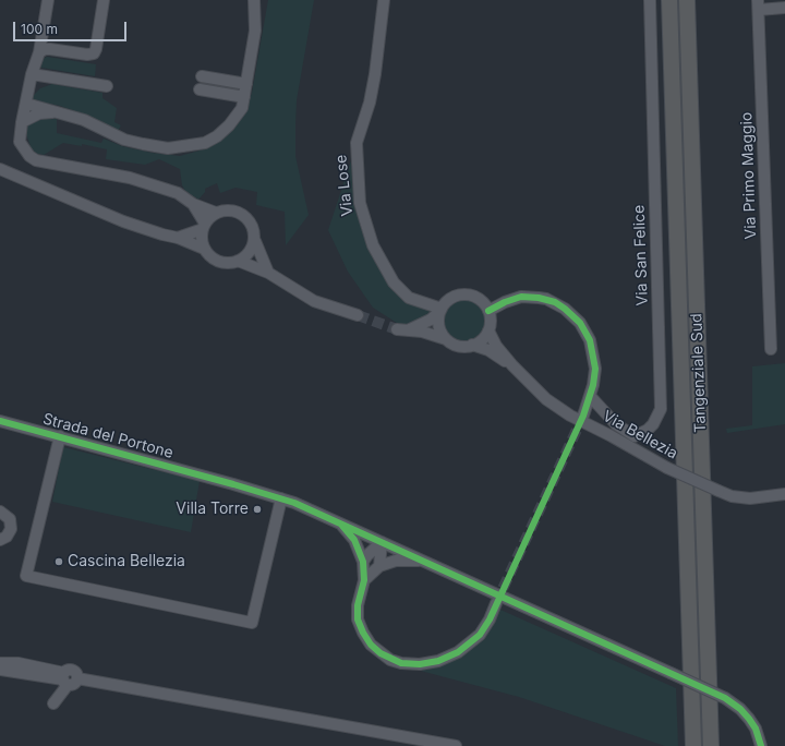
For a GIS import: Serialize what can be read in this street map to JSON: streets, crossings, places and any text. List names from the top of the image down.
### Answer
{
  "streets": {
    "highway": ["Tangenziale Sud"],
    "street": [
      "Via Primo Maggio",
      "Via Lose",
      "Via San Felice",
      "Via Bellezia",
      "Strada del Portone"
    ]
  },
  "crossings": [
    ["Via Lose", "Via Bellezia"]
  ],
  "places": ["Villa Torre", "Cascina Bellezia"],
  "scale_bar": "100 m"
}
